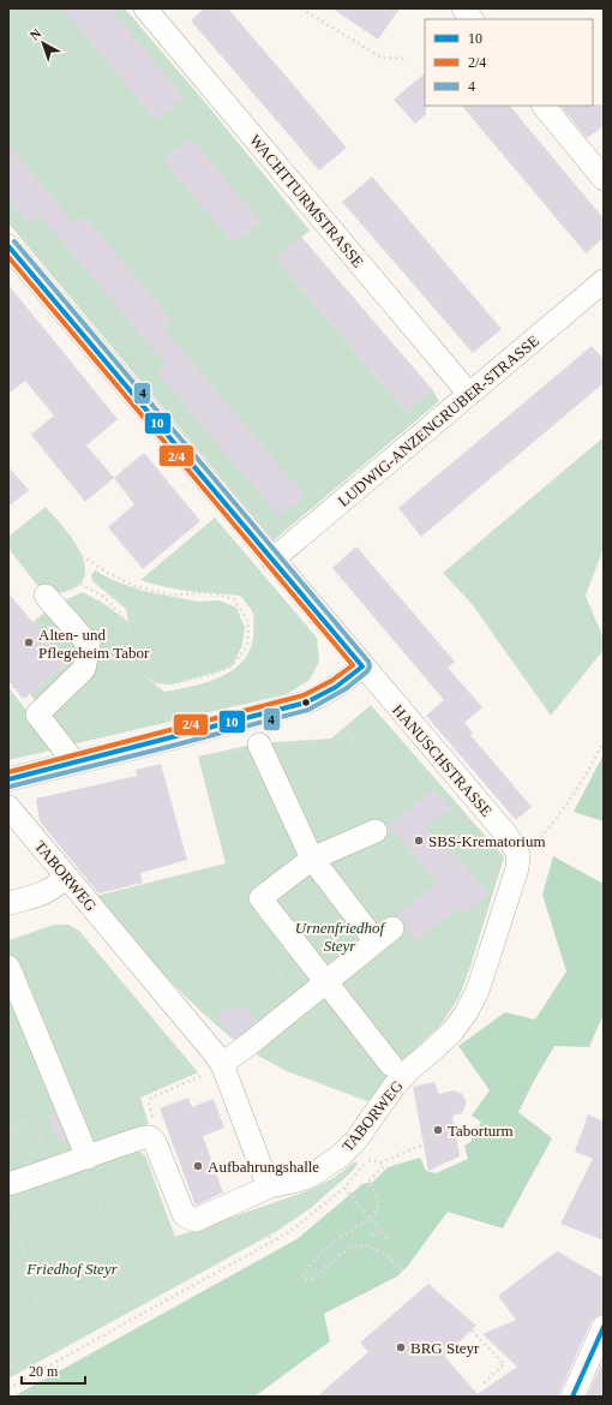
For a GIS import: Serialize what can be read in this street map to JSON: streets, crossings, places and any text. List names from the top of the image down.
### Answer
{
  "streets": {
    "street": [
      "WACHTTURMSTRASSE",
      "LUDWIG-ANZENGRUBER-STRASSE",
      "HANUSCHSTRASSE",
      "TABORWEG"
    ]
  },
  "crossings": [
    ["WACHTTURMSTRASSE", "LUDWIG-ANZENGRUBER-STRASSE"],
    ["LUDWIG-ANZENGRUBER-STRASSE", "HANUSCHSTRASSE"],
    ["HANUSCHSTRASSE", "TABORWEG"]
  ],
  "parks": ["Urnenfriedhof Steyr", "Friedhof Steyr"],
  "places": [
    "Alten- und Pflegeheim Tabor",
    "SBS-Krematorium",
    "Taborturm",
    "Aufbahrungshalle",
    "BRG Steyr"
  ],
  "lines": ["transit line 4", "transit line 10", "transit line 2/4"],
  "legend": ["10", "2/4", "4"],
  "scale_bar": "20 m",
  "north": "top left"
}
